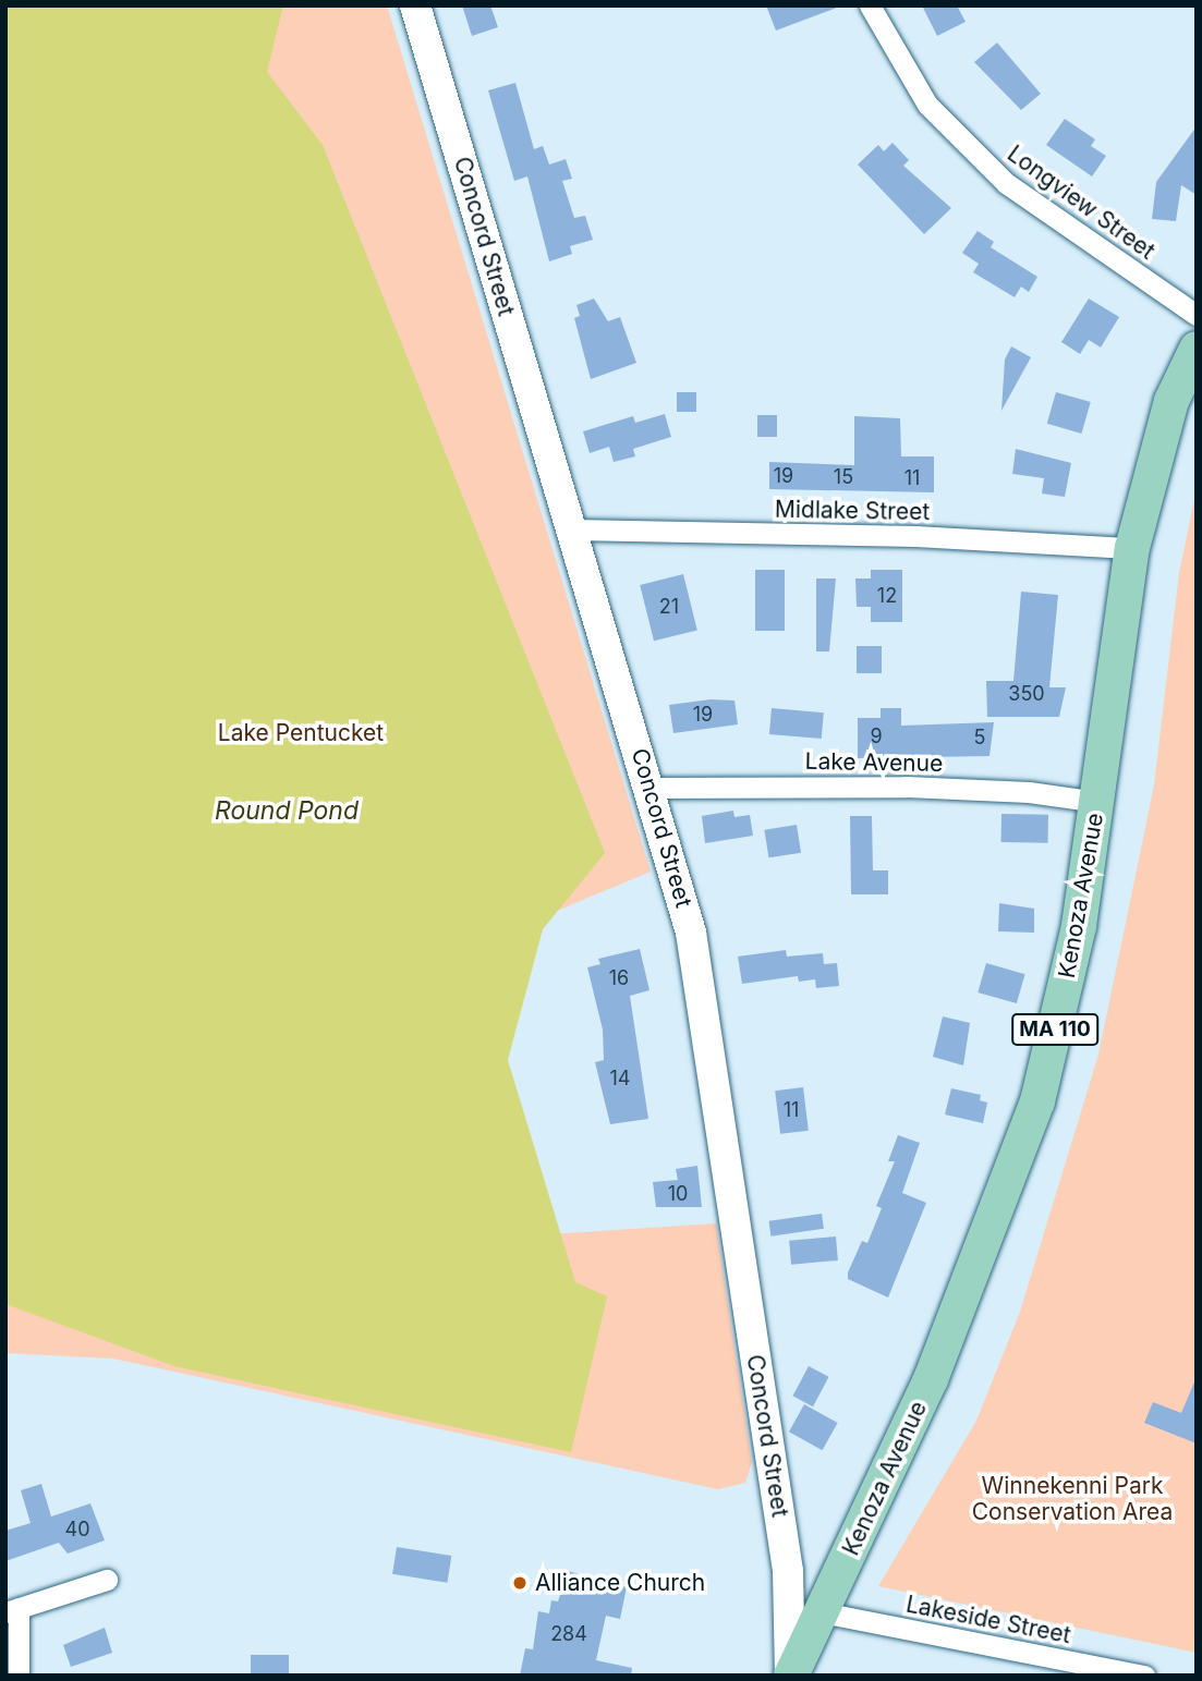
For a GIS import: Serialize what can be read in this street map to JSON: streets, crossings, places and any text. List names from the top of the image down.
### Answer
{
  "streets": {
    "main road": ["Concord Street", "Kenoza Avenue", "MA 110"],
    "street": [
      "Longview Street",
      "Midlake Street",
      "Lake Avenue",
      "Lakeside Street"
    ]
  },
  "crossings": [
    ["Concord Street", "Midlake Street"],
    ["Concord Street", "Lake Avenue"],
    ["Concord Street", "Kenoza Avenue"],
    ["Midlake Street", "Kenoza Avenue"],
    ["Lake Avenue", "Kenoza Avenue"],
    ["Kenoza Avenue", "Lakeside Street"]
  ],
  "water": ["Round Pond"],
  "parks": ["Lake Pentucket", "Winnekenni Park Conservation Area"],
  "places": ["Alliance Church"],
  "house_numbers": [
    "19",
    "15",
    "11",
    "12",
    "21",
    "350",
    "19",
    "9",
    "5",
    "16",
    "14",
    "11",
    "10",
    "40",
    "284"
  ]
}
